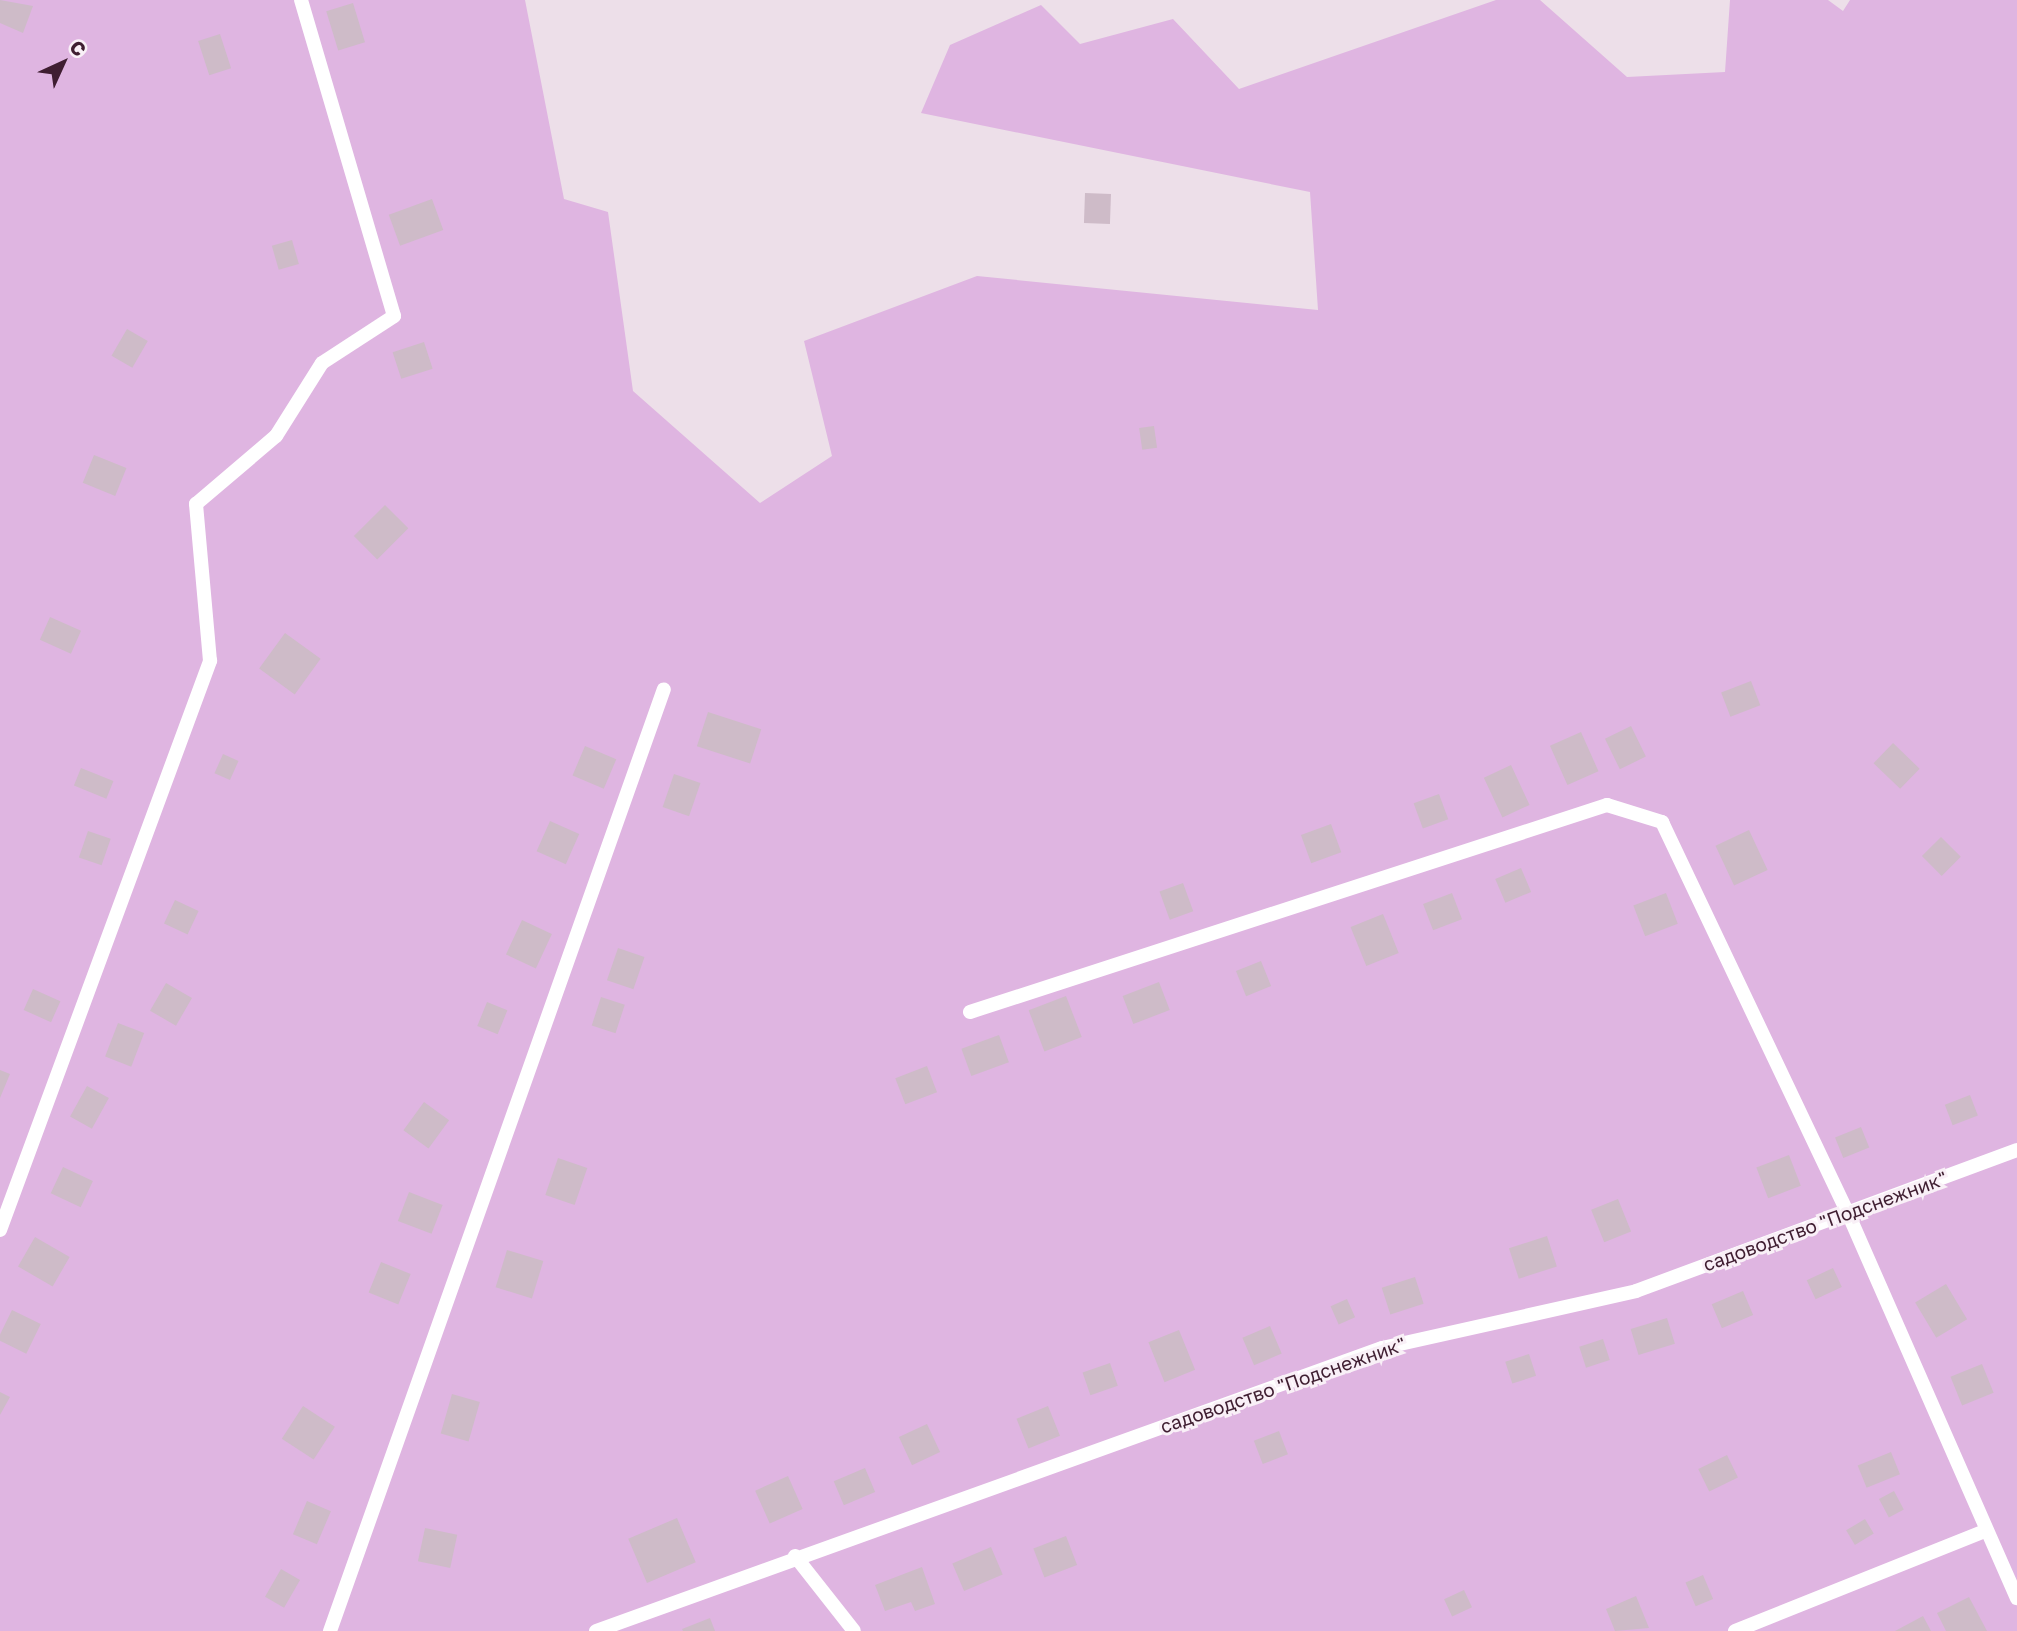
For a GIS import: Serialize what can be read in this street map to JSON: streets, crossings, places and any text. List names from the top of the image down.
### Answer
{
  "streets": {
    "lane": ["садоводство \"Подснежник\""]
  },
  "north": "top right"
}
